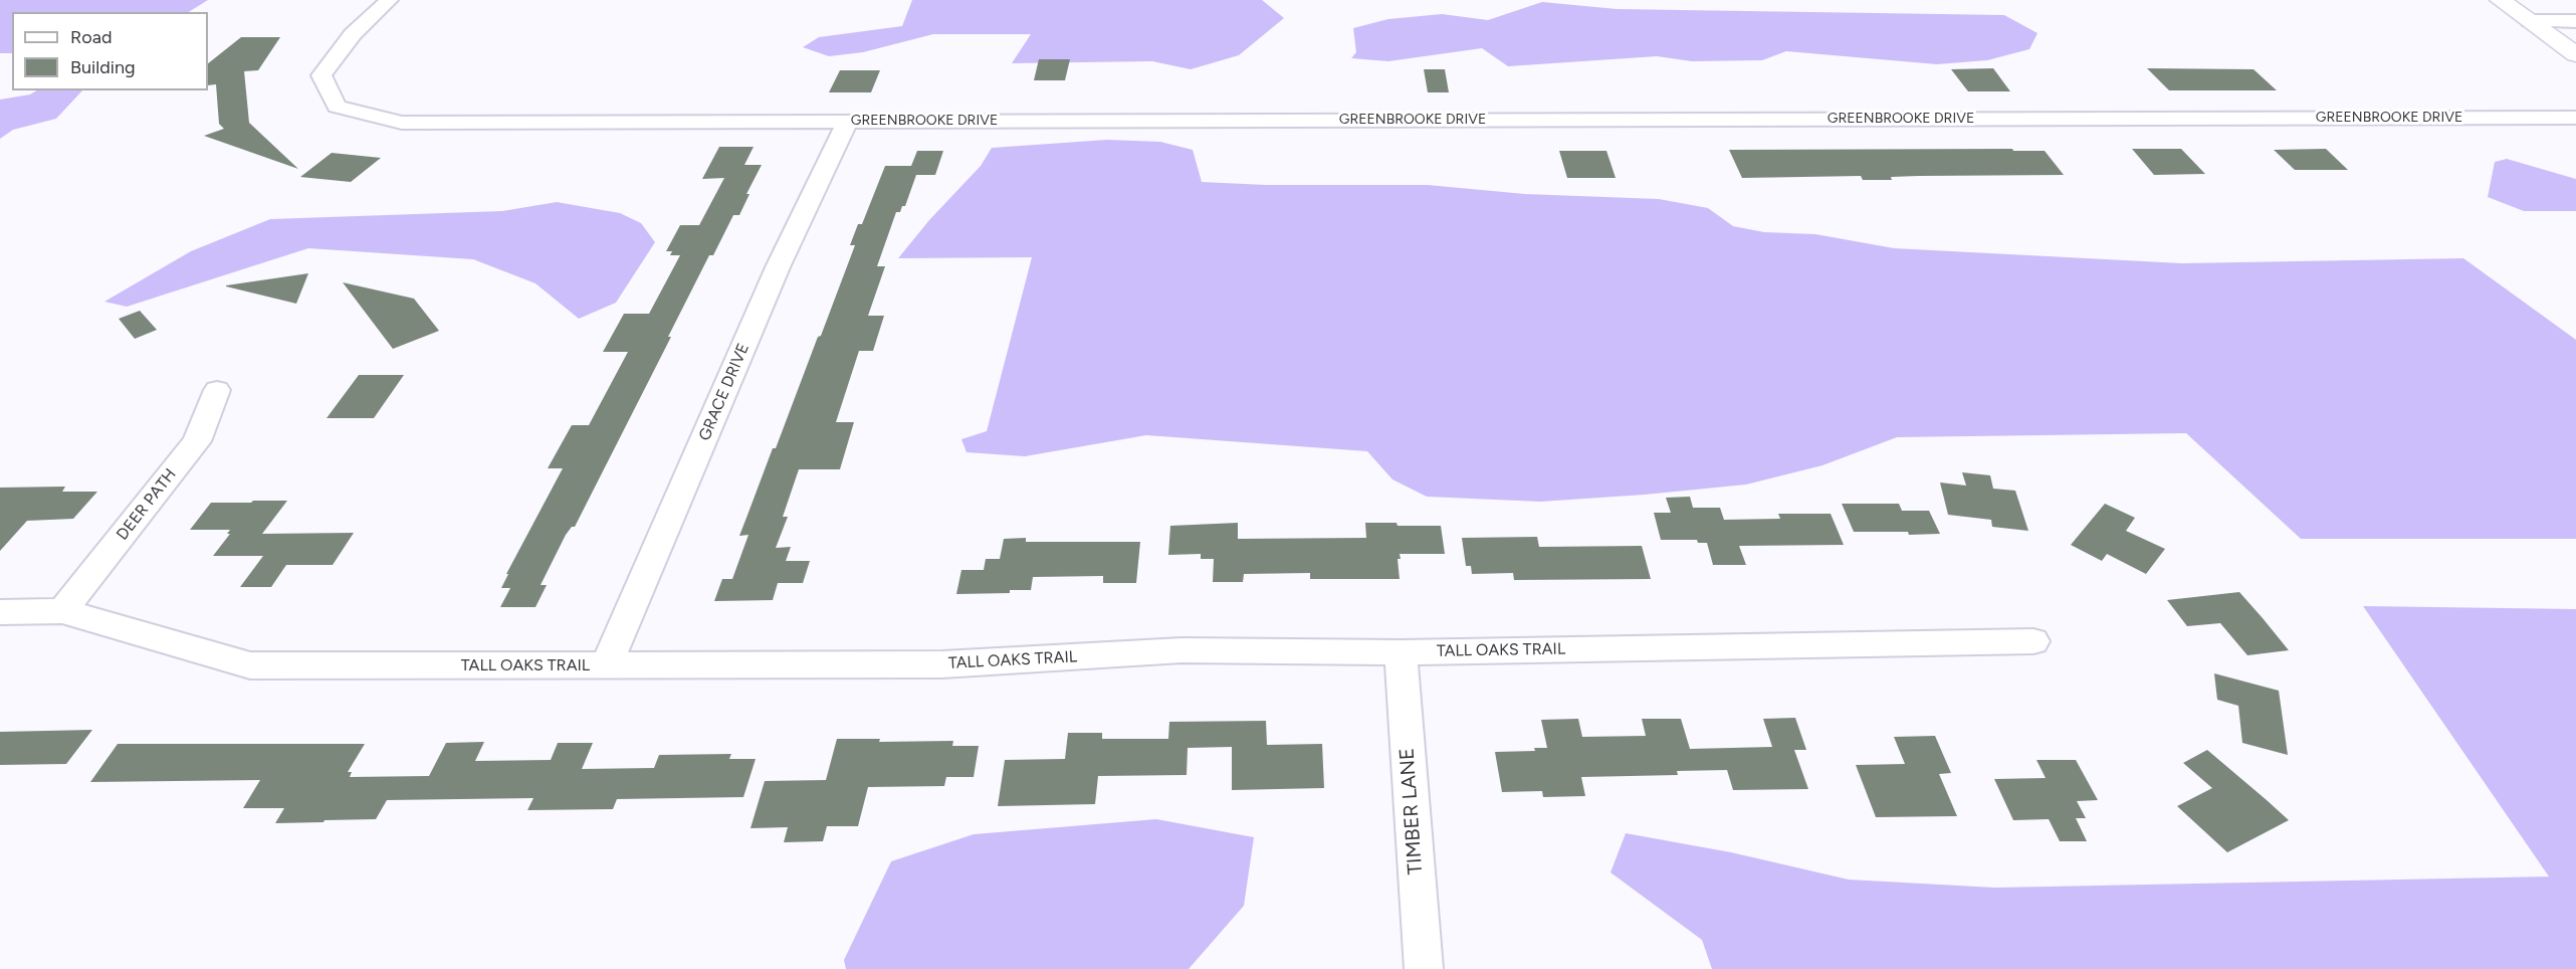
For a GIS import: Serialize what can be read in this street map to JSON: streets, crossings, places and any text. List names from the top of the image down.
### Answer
{
  "streets": {
    "street": [
      "GREENBROOKE DRIVE",
      "GRACE DRIVE",
      "DEER PATH",
      "TALL OAKS TRAIL",
      "TIMBER LANE"
    ]
  },
  "crossings": [
    ["GREENBROOKE DRIVE", "GRACE DRIVE"],
    ["GRACE DRIVE", "TALL OAKS TRAIL"],
    ["DEER PATH", "TALL OAKS TRAIL"],
    ["TALL OAKS TRAIL", "TIMBER LANE"]
  ],
  "legend": ["Road", "Building"]
}
